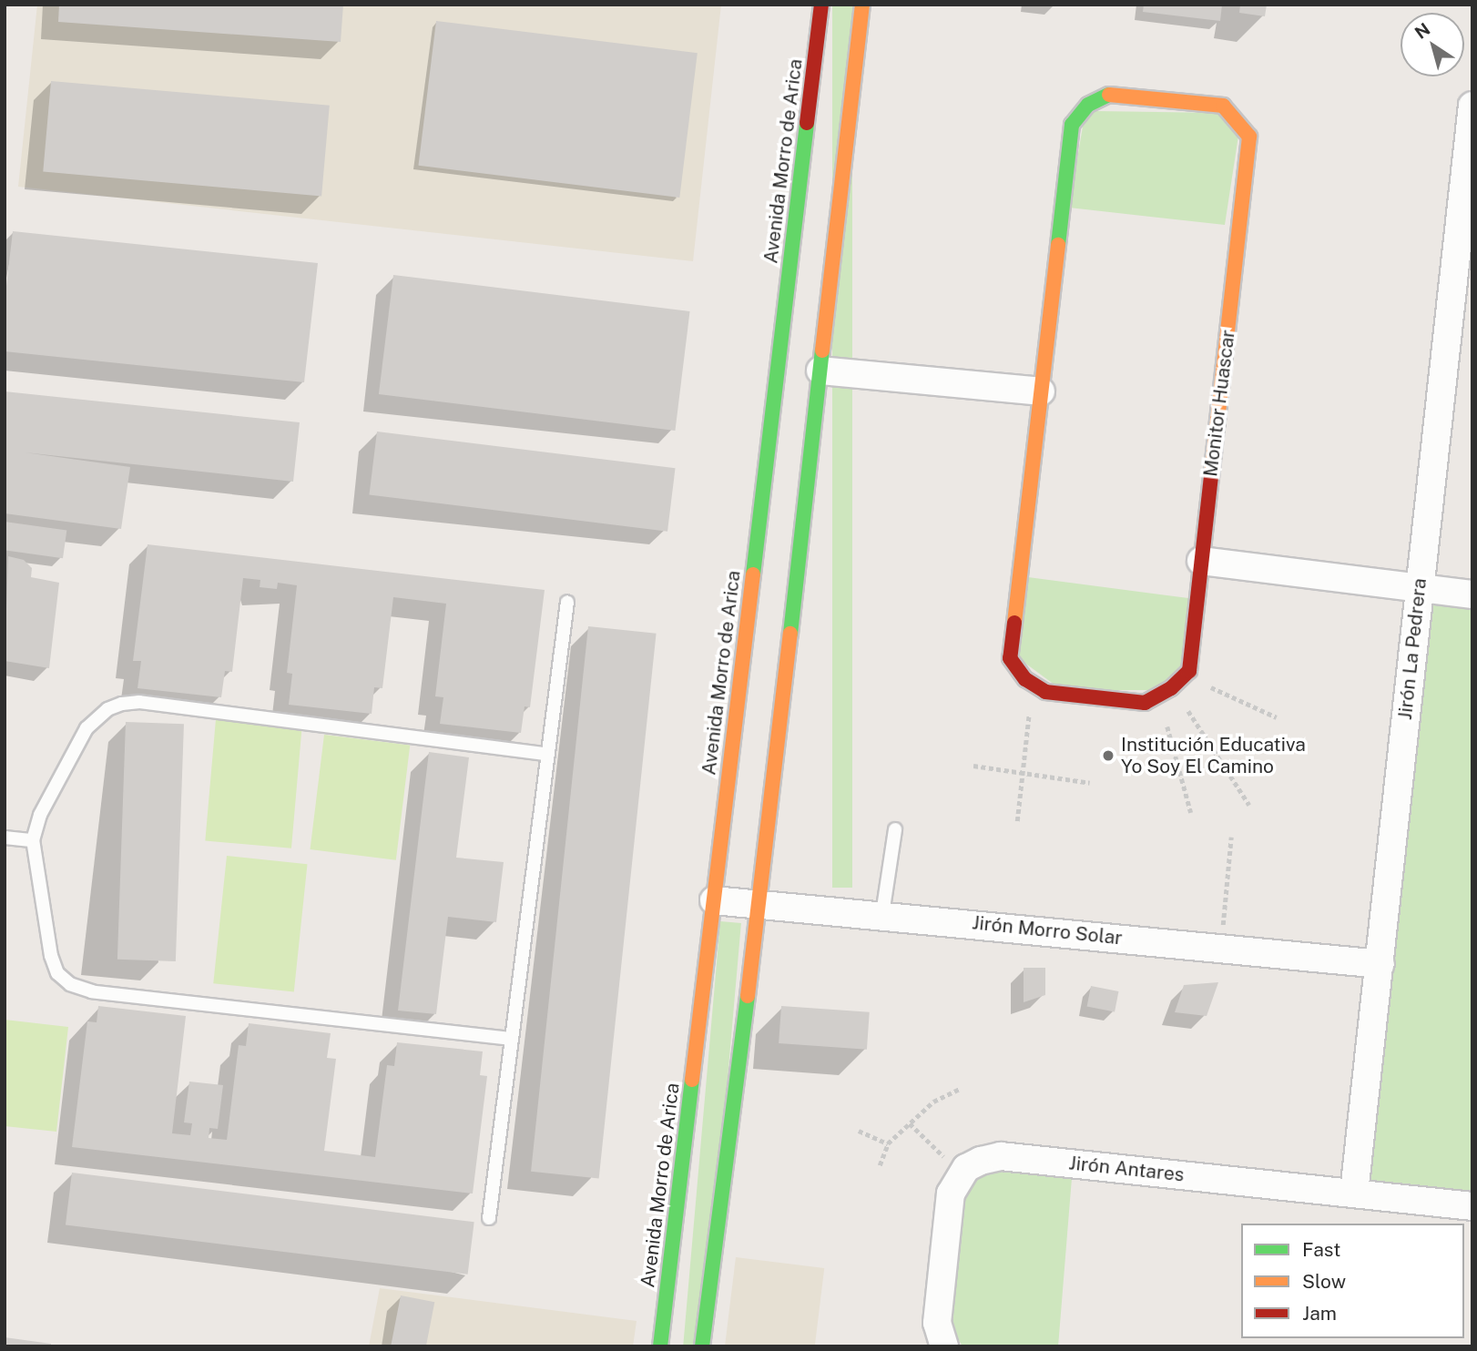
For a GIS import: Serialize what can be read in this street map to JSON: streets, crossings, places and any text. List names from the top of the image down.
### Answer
{
  "streets": {
    "main road": ["Avenida Morro de Arica", "Monitor Huascar"],
    "street": ["Jirón La Pedrera", "Jirón Morro Solar", "Jirón Antares"]
  },
  "crossings": [
    ["Avenida Morro de Arica", "Jirón Morro Solar"],
    ["Jirón La Pedrera", "Jirón Morro Solar"],
    ["Jirón La Pedrera", "Jirón Antares"]
  ],
  "places": ["Institución Educativa Yo Soy El Camino"],
  "legend": ["Fast", "Slow", "Jam"],
  "north": "top left"
}
